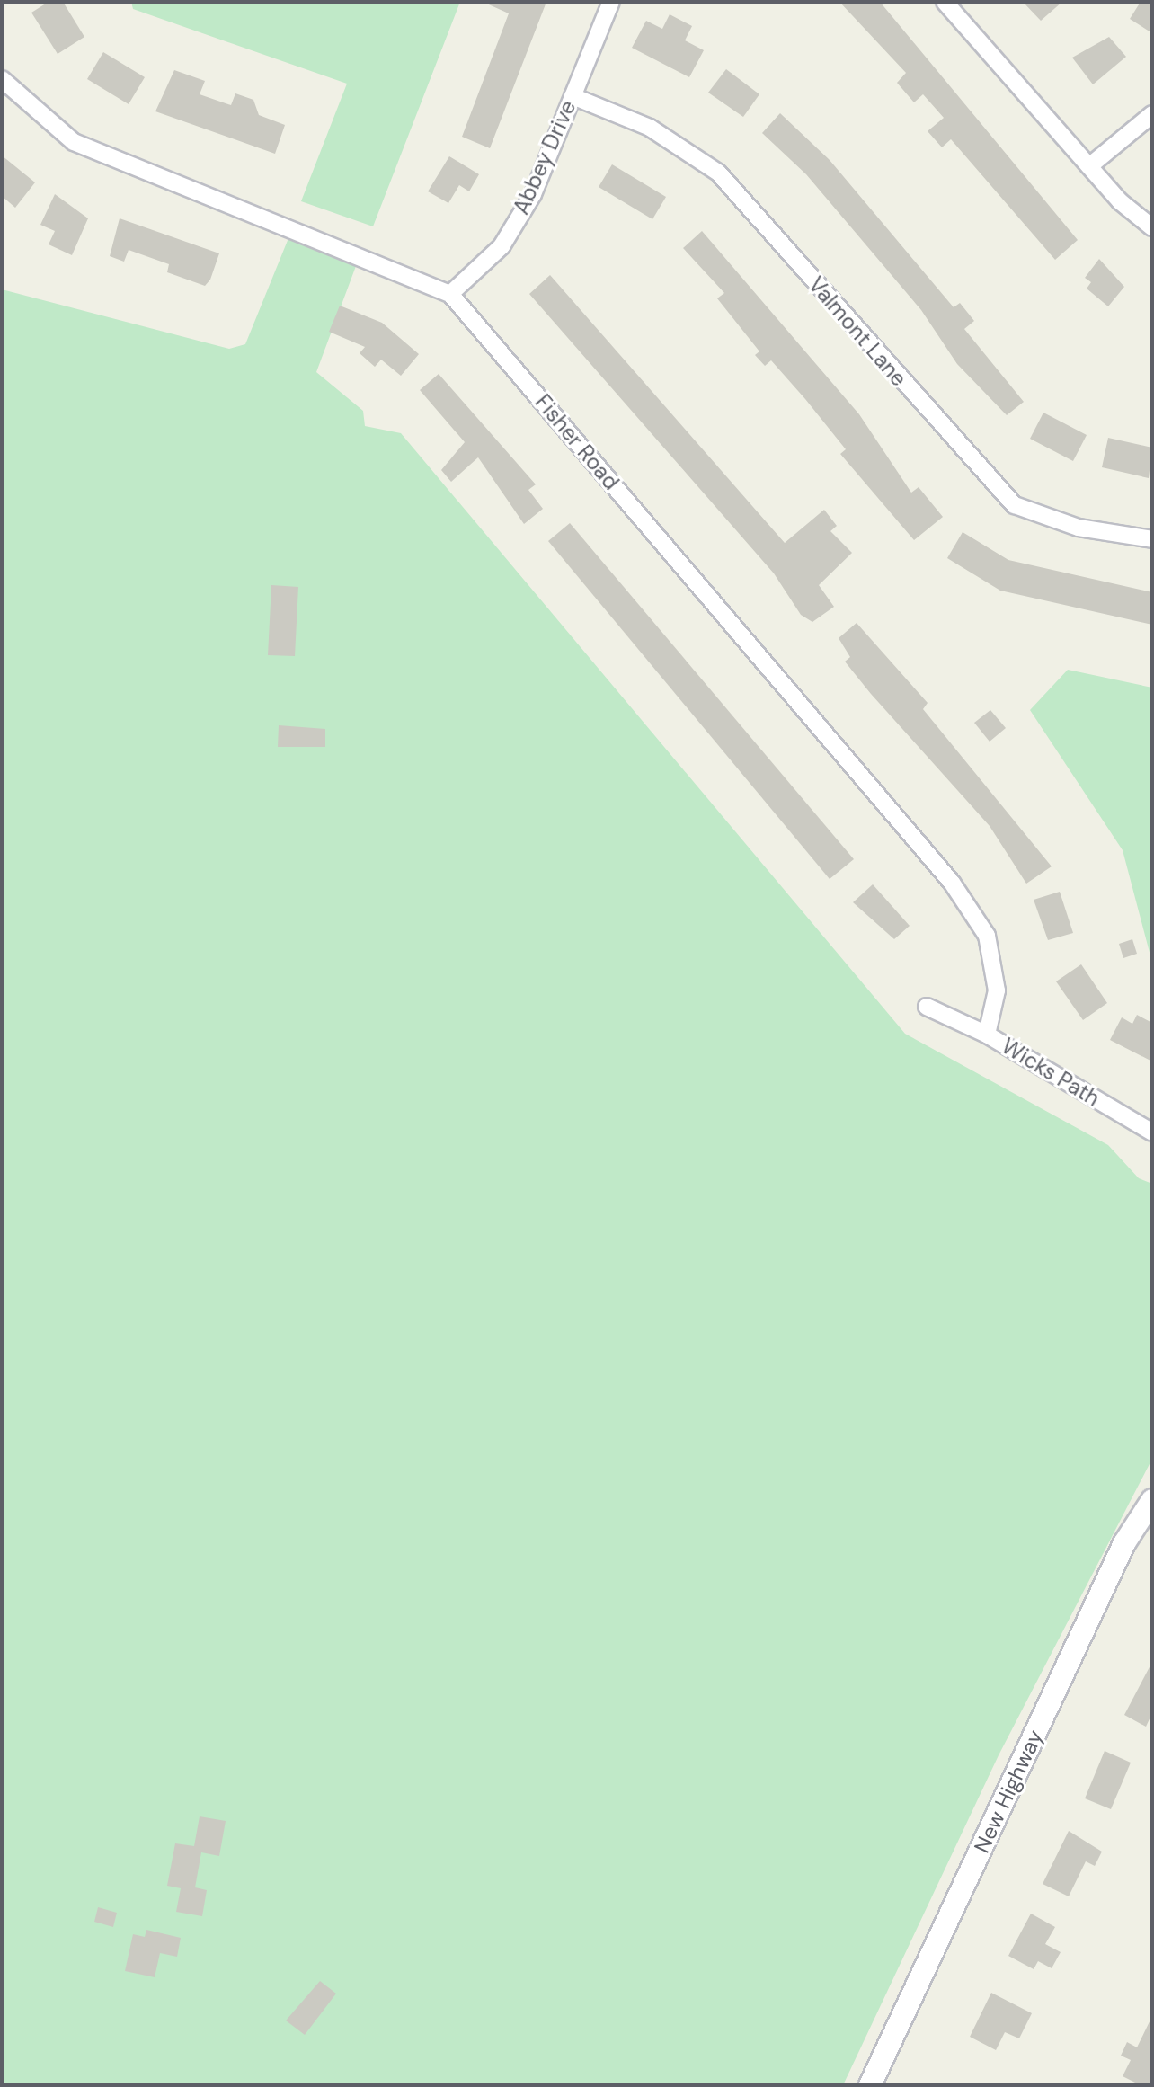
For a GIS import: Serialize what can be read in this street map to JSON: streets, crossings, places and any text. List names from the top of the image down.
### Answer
{
  "streets": {
    "street": [
      "Abbey Drive",
      "Valmont Lane",
      "Fisher Road",
      "Wicks Path",
      "New Highway"
    ]
  },
  "crossings": [
    ["Abbey Drive", "Valmont Lane"],
    ["Abbey Drive", "Fisher Road"],
    ["Fisher Road", "Wicks Path"]
  ]
}
